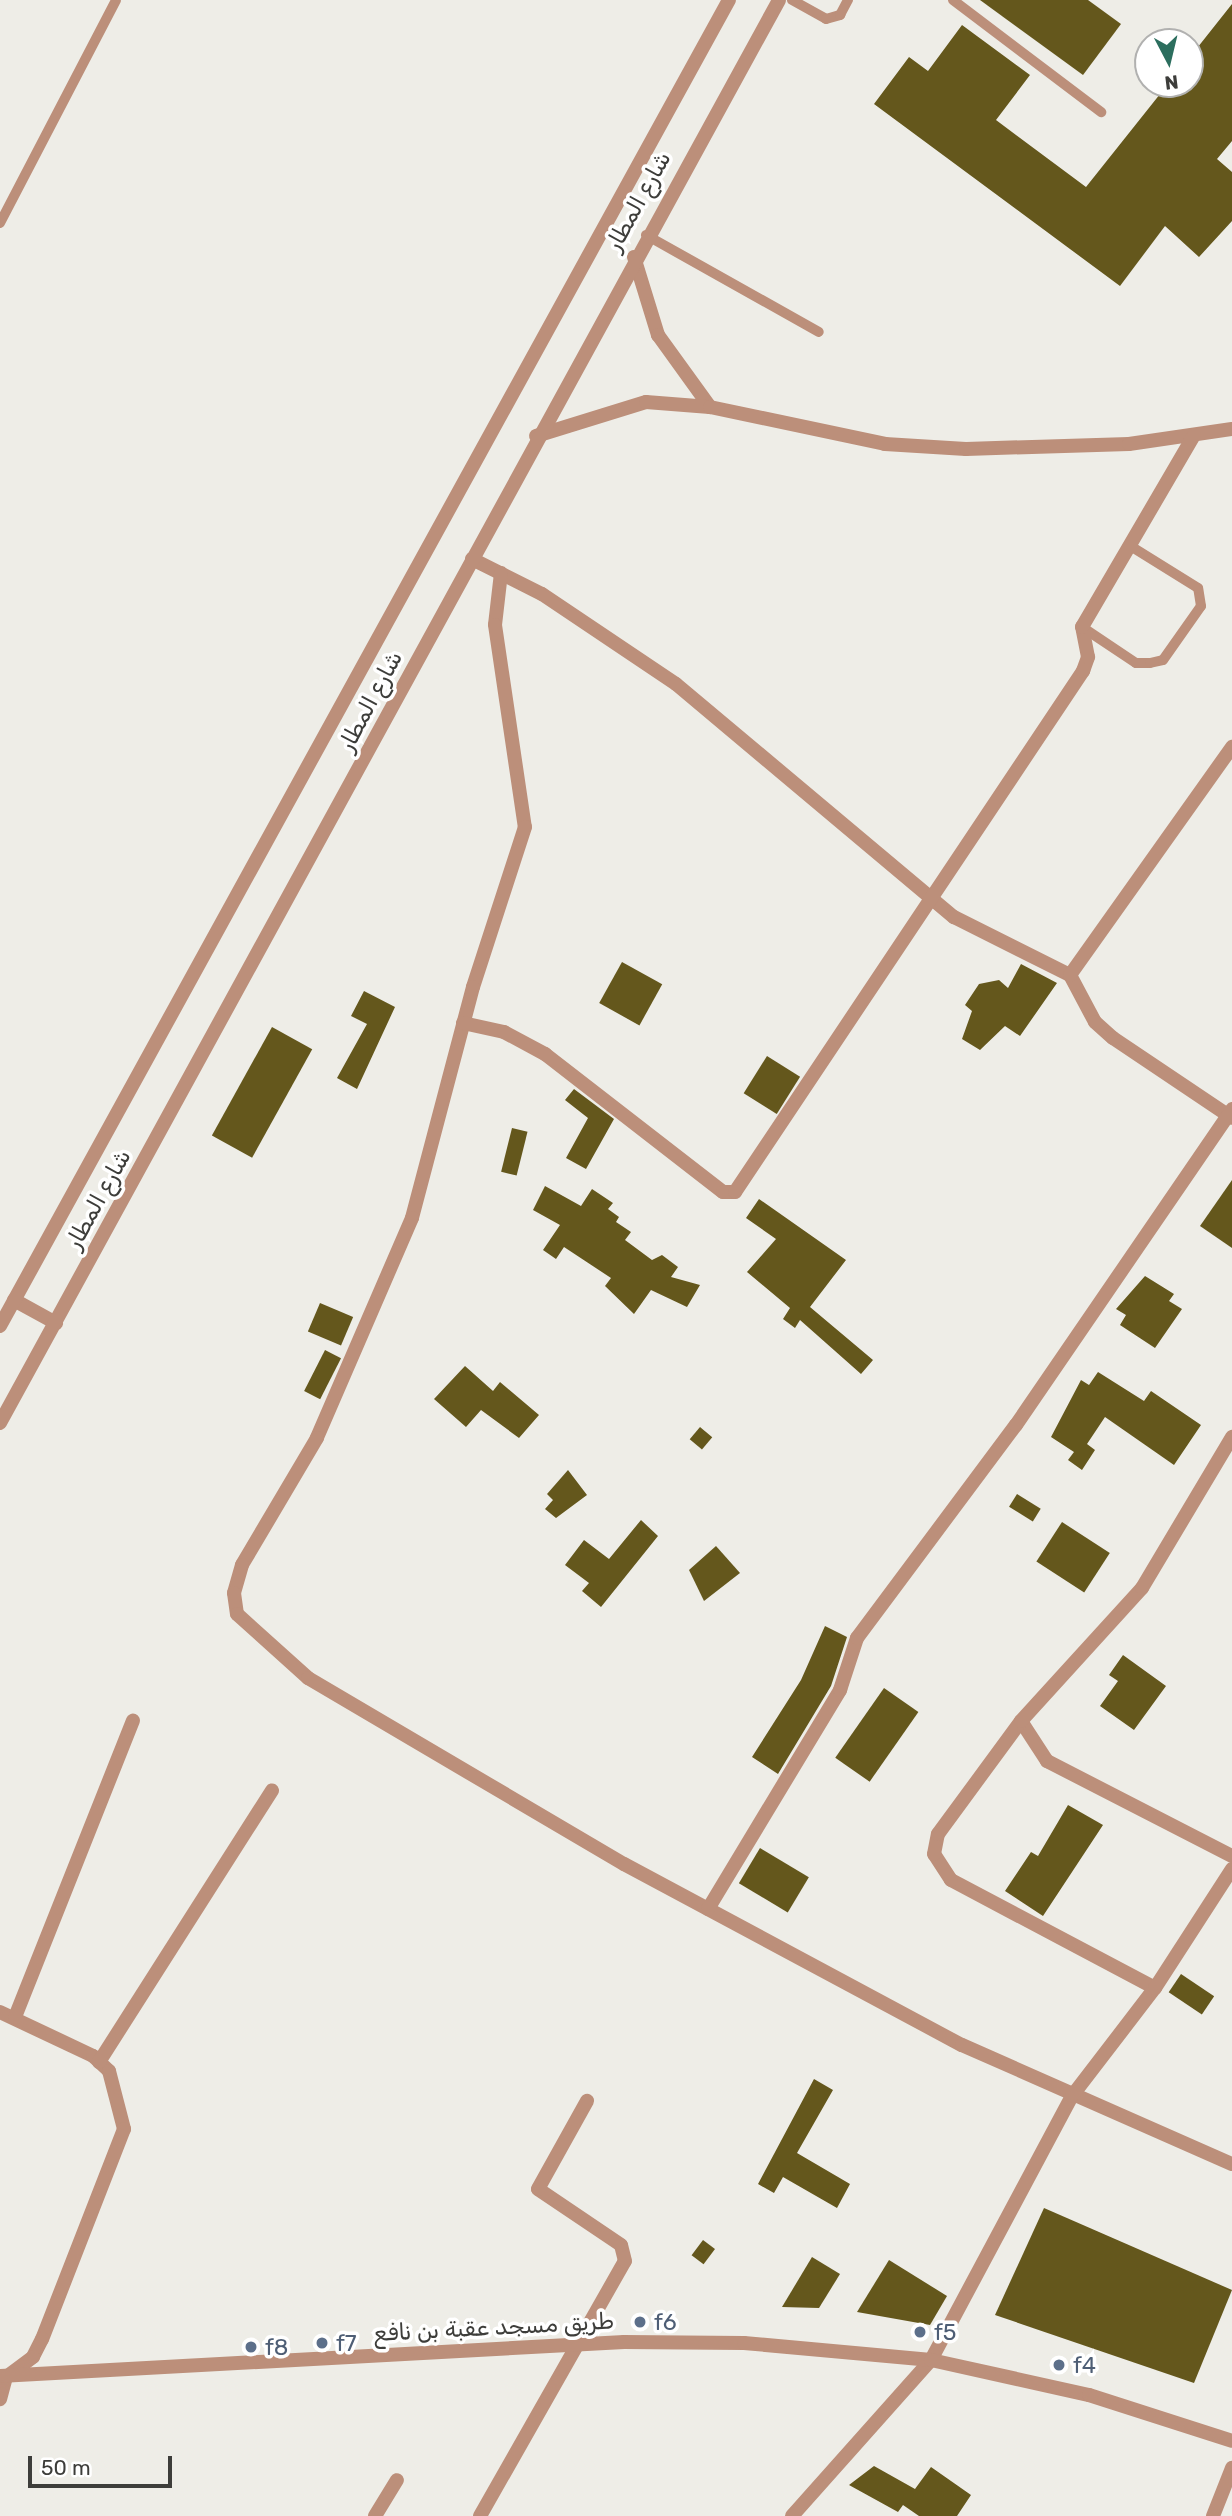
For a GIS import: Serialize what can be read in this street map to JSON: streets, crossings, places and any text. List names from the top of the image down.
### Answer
{
  "streets": {
    "street": ["شارع المطار", "طريق مسجد عقبة بن نافع"]
  },
  "places": [
    "f6",
    "f5",
    "f7",
    "f8",
    "f4"
  ],
  "scale_bar": "50 m",
  "north": "bottom"
}
